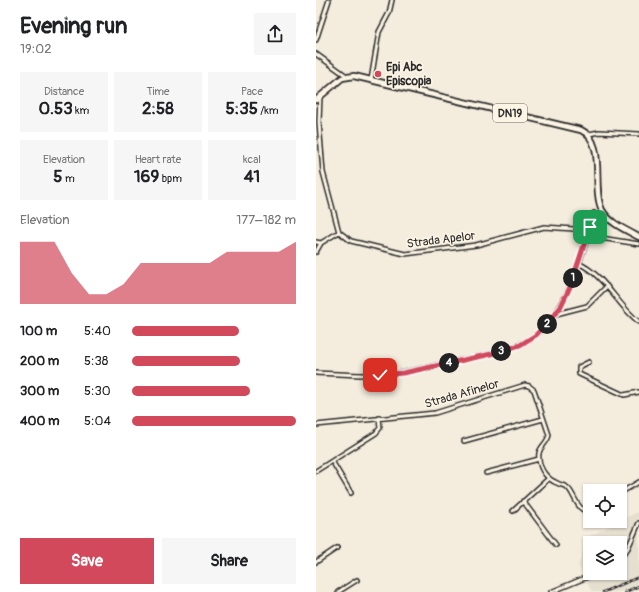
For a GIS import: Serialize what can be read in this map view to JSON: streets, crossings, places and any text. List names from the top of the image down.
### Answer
{
  "streets": {
    "main road": ["DN19"],
    "street": ["Strada Apelor", "Strada Afinelor"]
  },
  "places": ["Epi Abc Episcopia"],
  "page": {
    "heading": ["Evening run", "19:02"],
    "stats": [
      ["Distance", "0.53 km"],
      ["Time", "2:58"],
      ["Pace", "5:35 /km"],
      ["Elevation", "5 m"],
      ["Heart rate", "169 bpm"],
      ["kcal", "41"]
    ],
    "chart": ["Elevation", "177–182 m"],
    "pins": [
      "1",
      "2",
      "3",
      "4"
    ],
    "list": [
      {
        "name": "100 m",
        "note": "5:40"
      },
      {
        "name": "200 m",
        "note": "5:38"
      },
      {
        "name": "300 m",
        "note": "5:30"
      },
      {
        "name": "400 m",
        "note": "5:04"
      }
    ],
    "buttons": ["Save", "Share"]
  }
}
